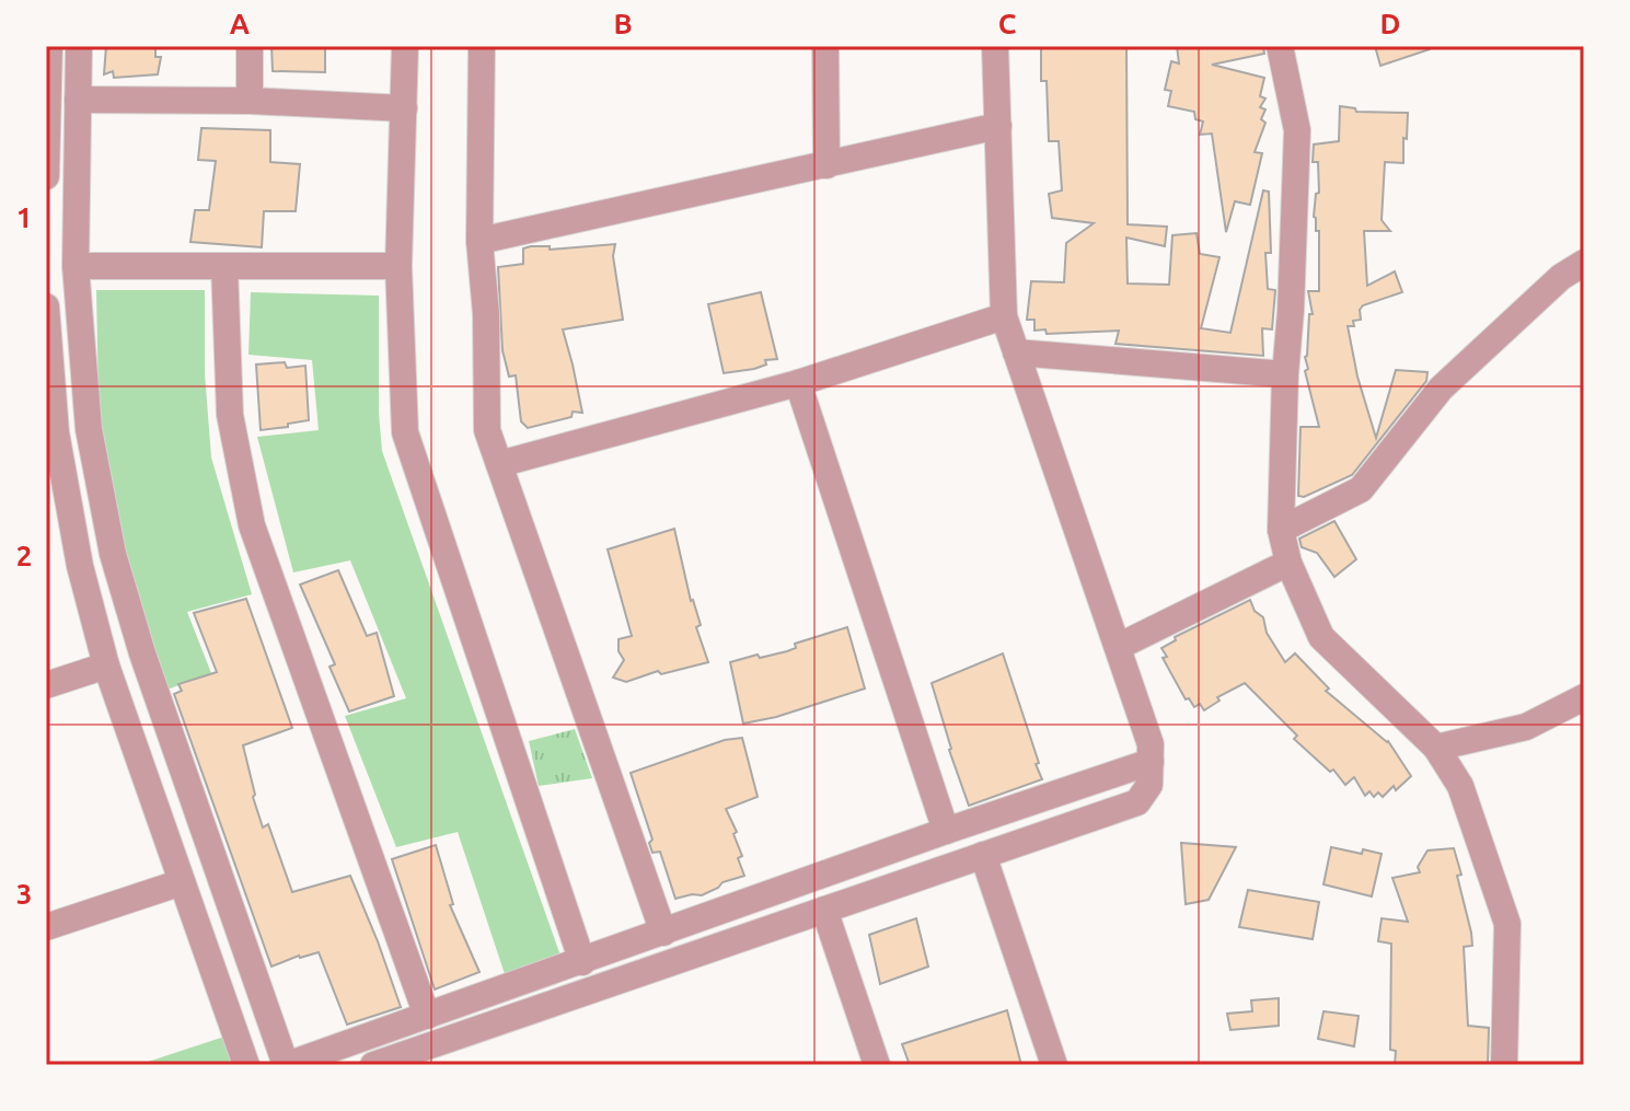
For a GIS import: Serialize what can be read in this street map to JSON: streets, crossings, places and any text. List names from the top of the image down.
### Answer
{
  "grid": {
    "columns": [
      "A",
      "B",
      "C",
      "D"
    ],
    "rows": ["1", "2", "3"]
  }
}
